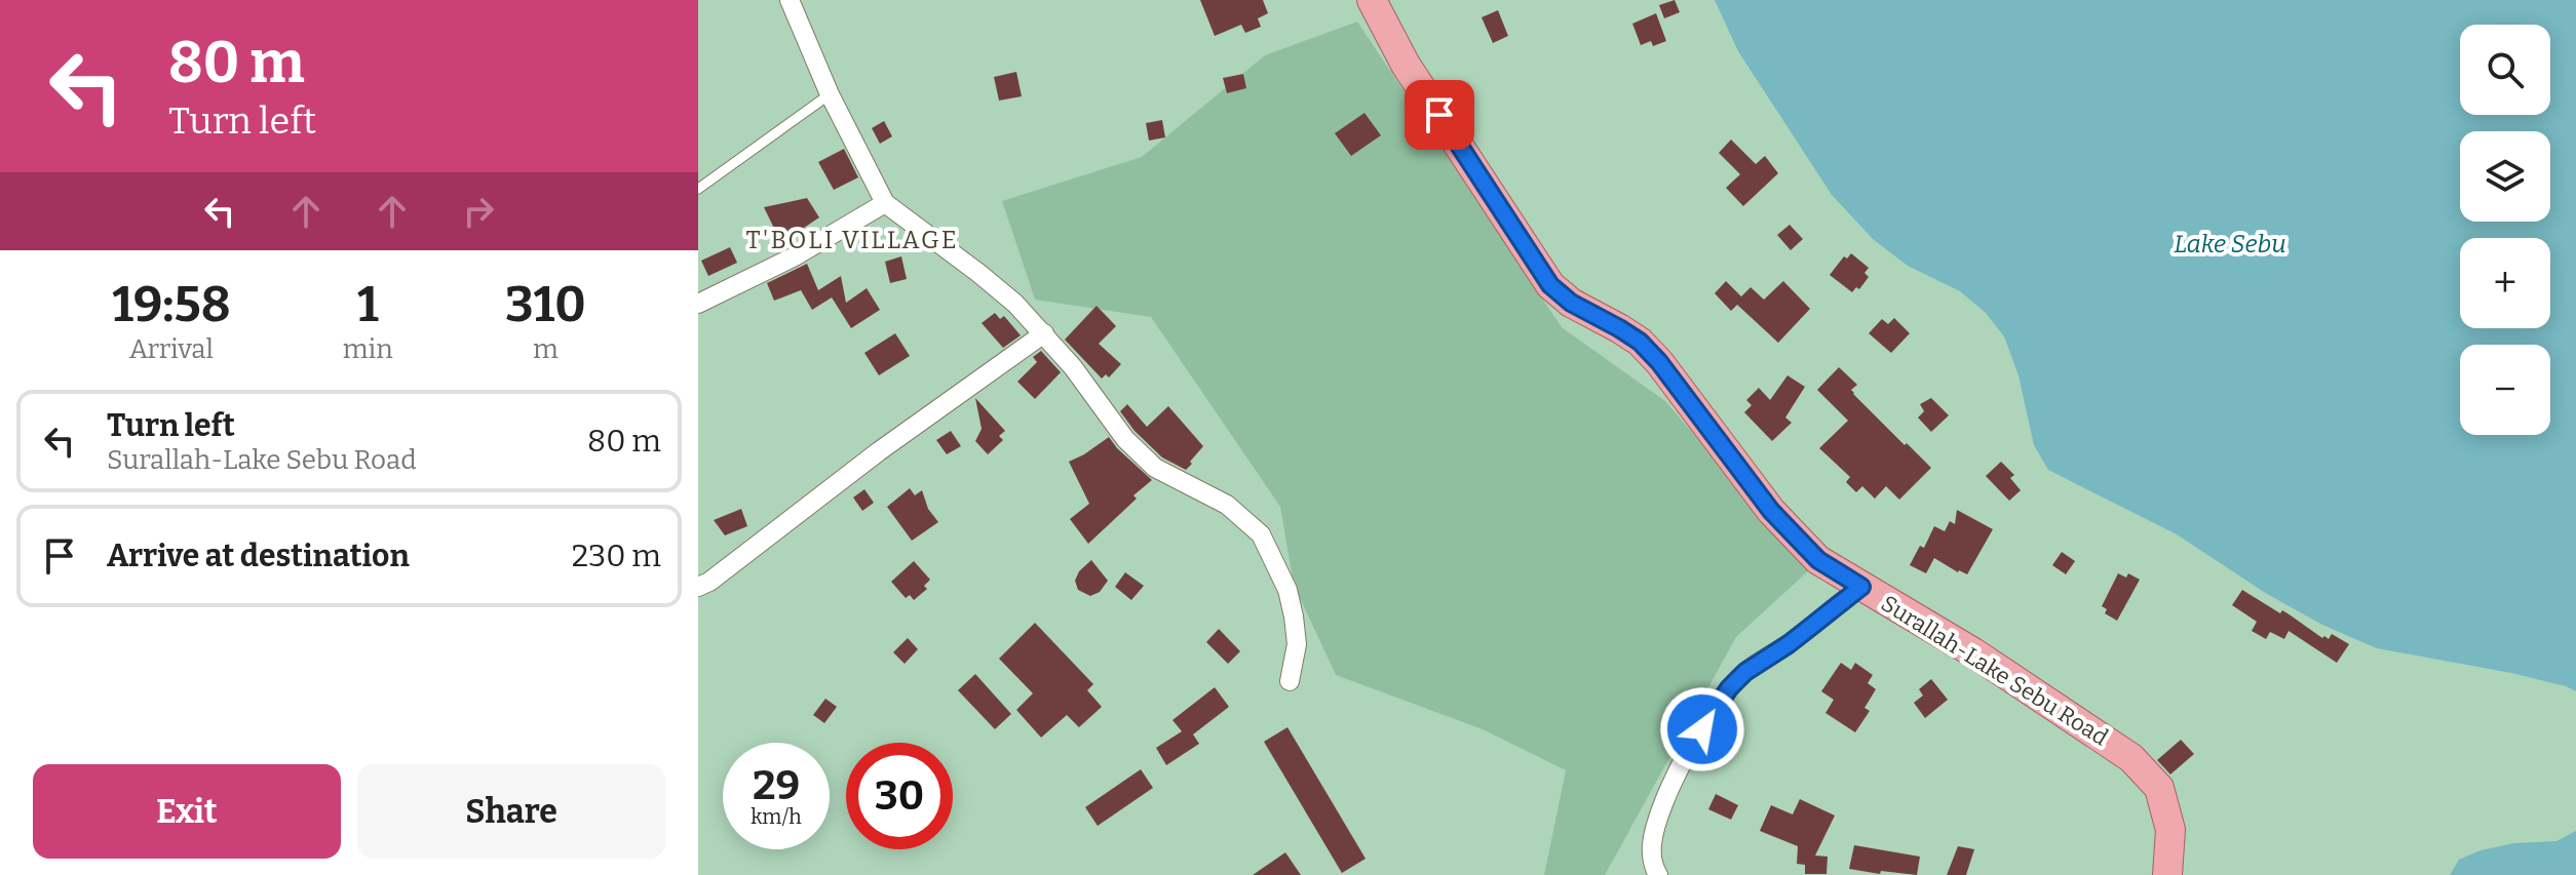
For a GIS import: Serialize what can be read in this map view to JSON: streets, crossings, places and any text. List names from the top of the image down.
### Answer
{
  "streets": {
    "main road": ["Surallah-Lake Sebu Road"]
  },
  "districts": ["T'BOLI VILLAGE"],
  "water": ["Lake Sebu"],
  "page": {
    "turn": ["80 m", "Turn left"],
    "map_buttons": ["+", "−"],
    "eta": [
      "19:58",
      "Arrival",
      "1",
      "min",
      "310",
      "m"
    ],
    "list": [
      {
        "name": "Turn left",
        "note": "Surallah-Lake Sebu Road",
        "value": "80 m"
      },
      {
        "name": "Arrive at destination",
        "value": "230 m"
      }
    ],
    "speed": "29 km/h",
    "limit": "30",
    "buttons": ["Exit", "Share"]
  }
}
